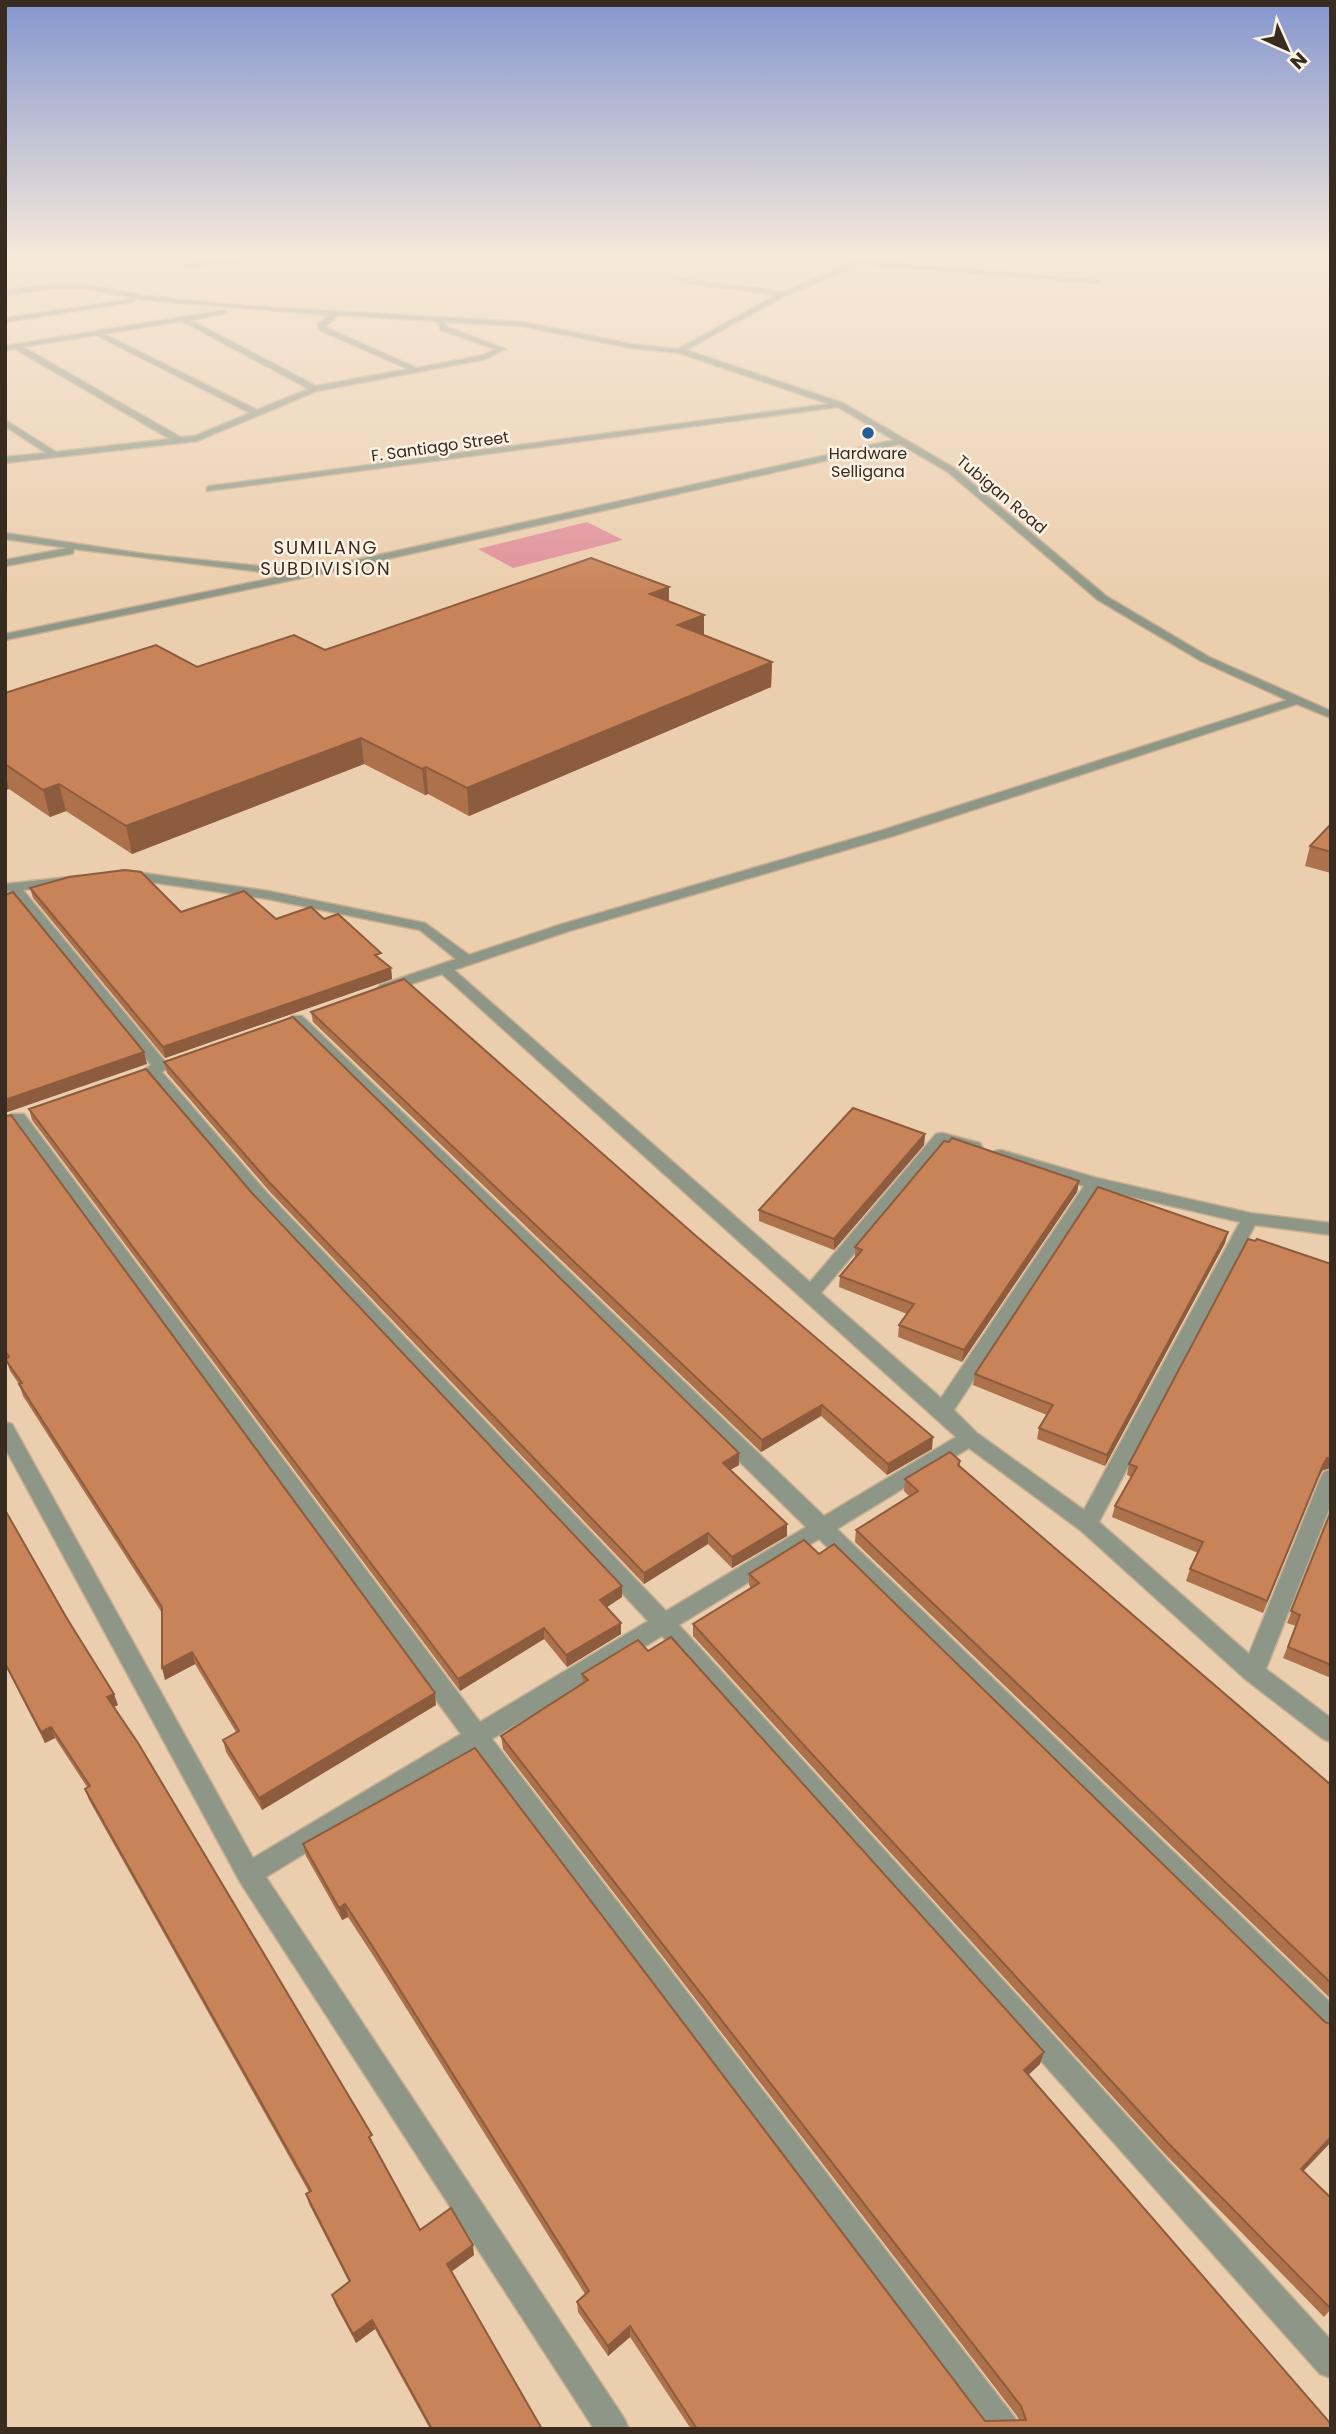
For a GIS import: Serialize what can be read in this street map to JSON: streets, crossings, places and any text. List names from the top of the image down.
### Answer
{
  "streets": {
    "street": ["F. Santiago Street", "Tubigan Road"]
  },
  "crossings": [
    ["F. Santiago Street", "Tubigan Road"]
  ],
  "districts": ["SUMILANG SUBDIVISION"],
  "places": ["Hardware Selligana"],
  "north": "bottom right"
}
